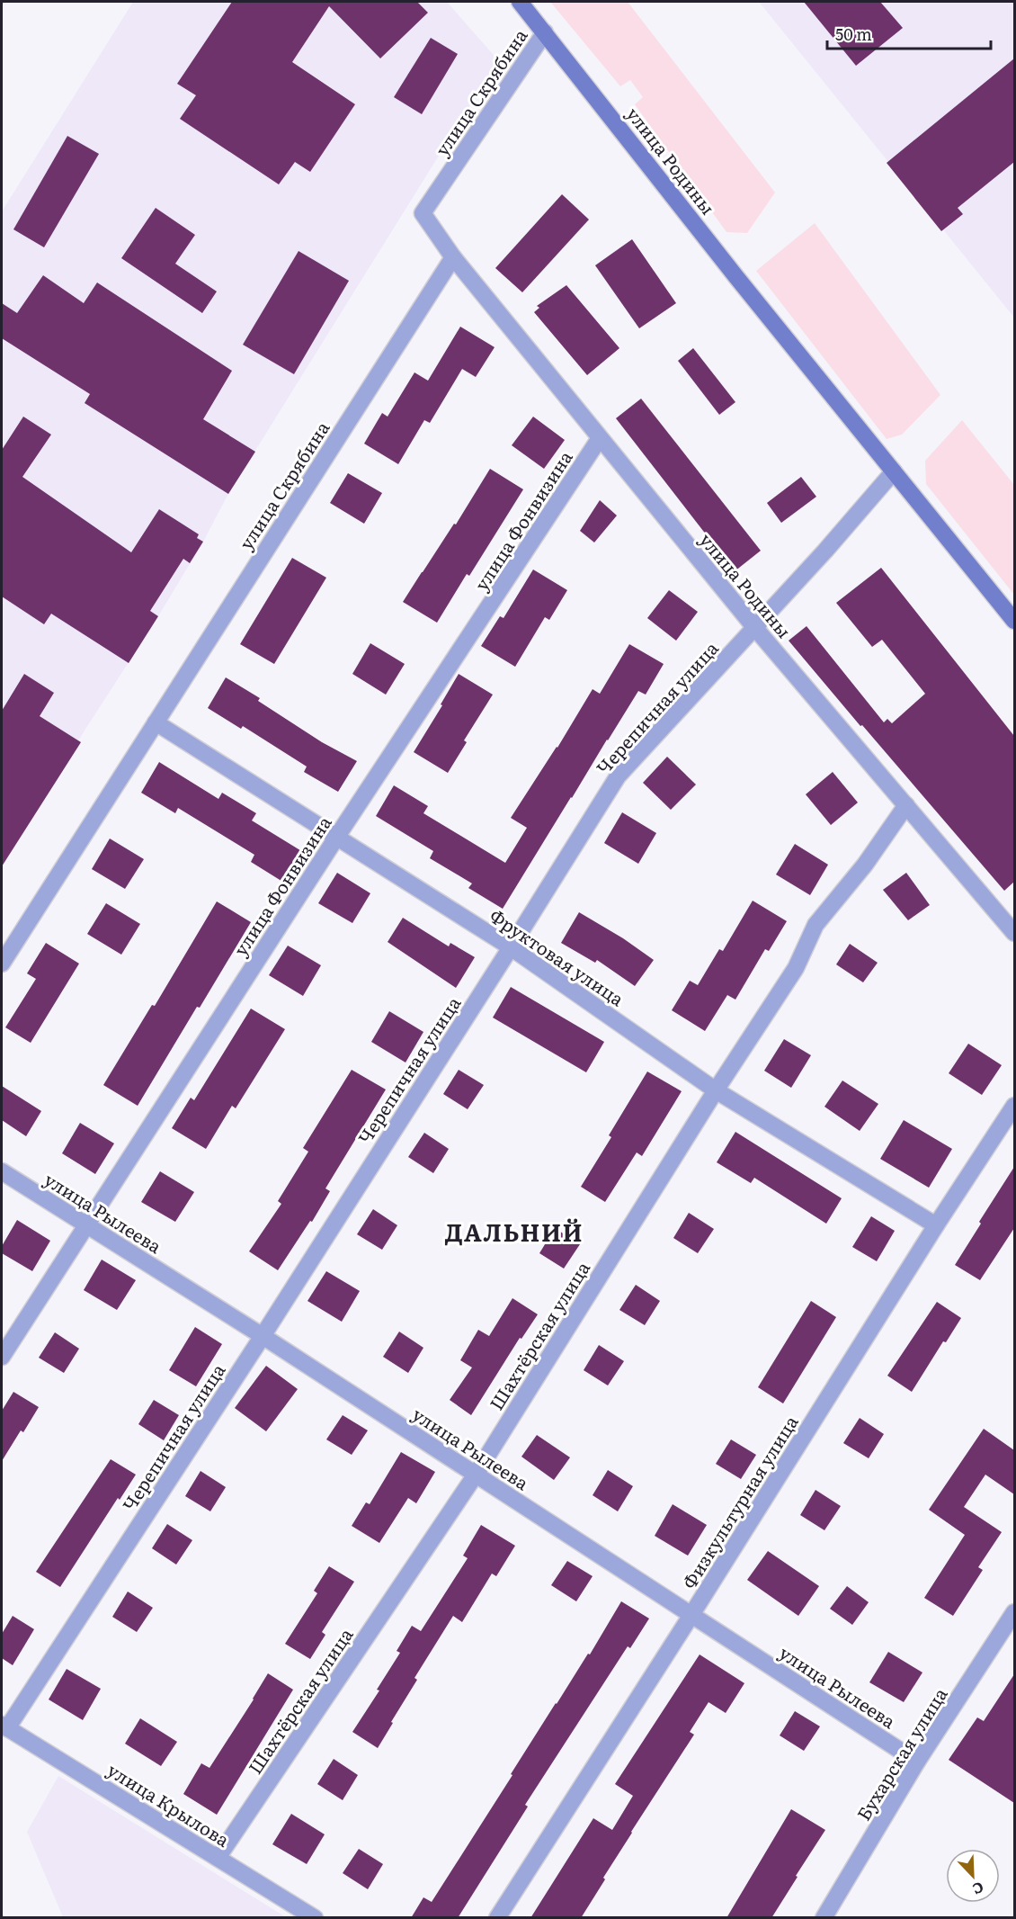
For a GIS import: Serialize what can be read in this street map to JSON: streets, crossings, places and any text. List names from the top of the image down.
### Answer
{
  "streets": {
    "street": [
      "улица Скрябина",
      "улица Родины",
      "улица Фонвизина",
      "Черепичная улица",
      "Фруктовая улица",
      "улица Рылеева",
      "Шахтёрская улица",
      "Физкультурная улица",
      "Бухарская улица",
      "улица Крылова"
    ]
  },
  "crossings": [
    ["улица Скрябина", "улица Родины"],
    ["улица Скрябина", "Фруктовая улица"],
    ["улица Родины", "улица Фонвизина"],
    ["улица Родины", "Черепичная улица"],
    ["улица Родины", "Шахтёрская улица"],
    ["улица Фонвизина", "Фруктовая улица"],
    ["улица Фонвизина", "улица Рылеева"],
    ["Черепичная улица", "Фруктовая улица"],
    ["Черепичная улица", "улица Рылеева"],
    ["Черепичная улица", "улица Крылова"],
    ["Фруктовая улица", "Шахтёрская улица"],
    ["Фруктовая улица", "Физкультурная улица"],
    ["улица Рылеева", "Шахтёрская улица"],
    ["улица Рылеева", "Физкультурная улица"],
    ["улица Рылеева", "Бухарская улица"],
    ["Шахтёрская улица", "улица Крылова"]
  ],
  "districts": ["ДАЛЬНИЙ"],
  "scale_bar": "50 m",
  "north": "bottom right"
}
